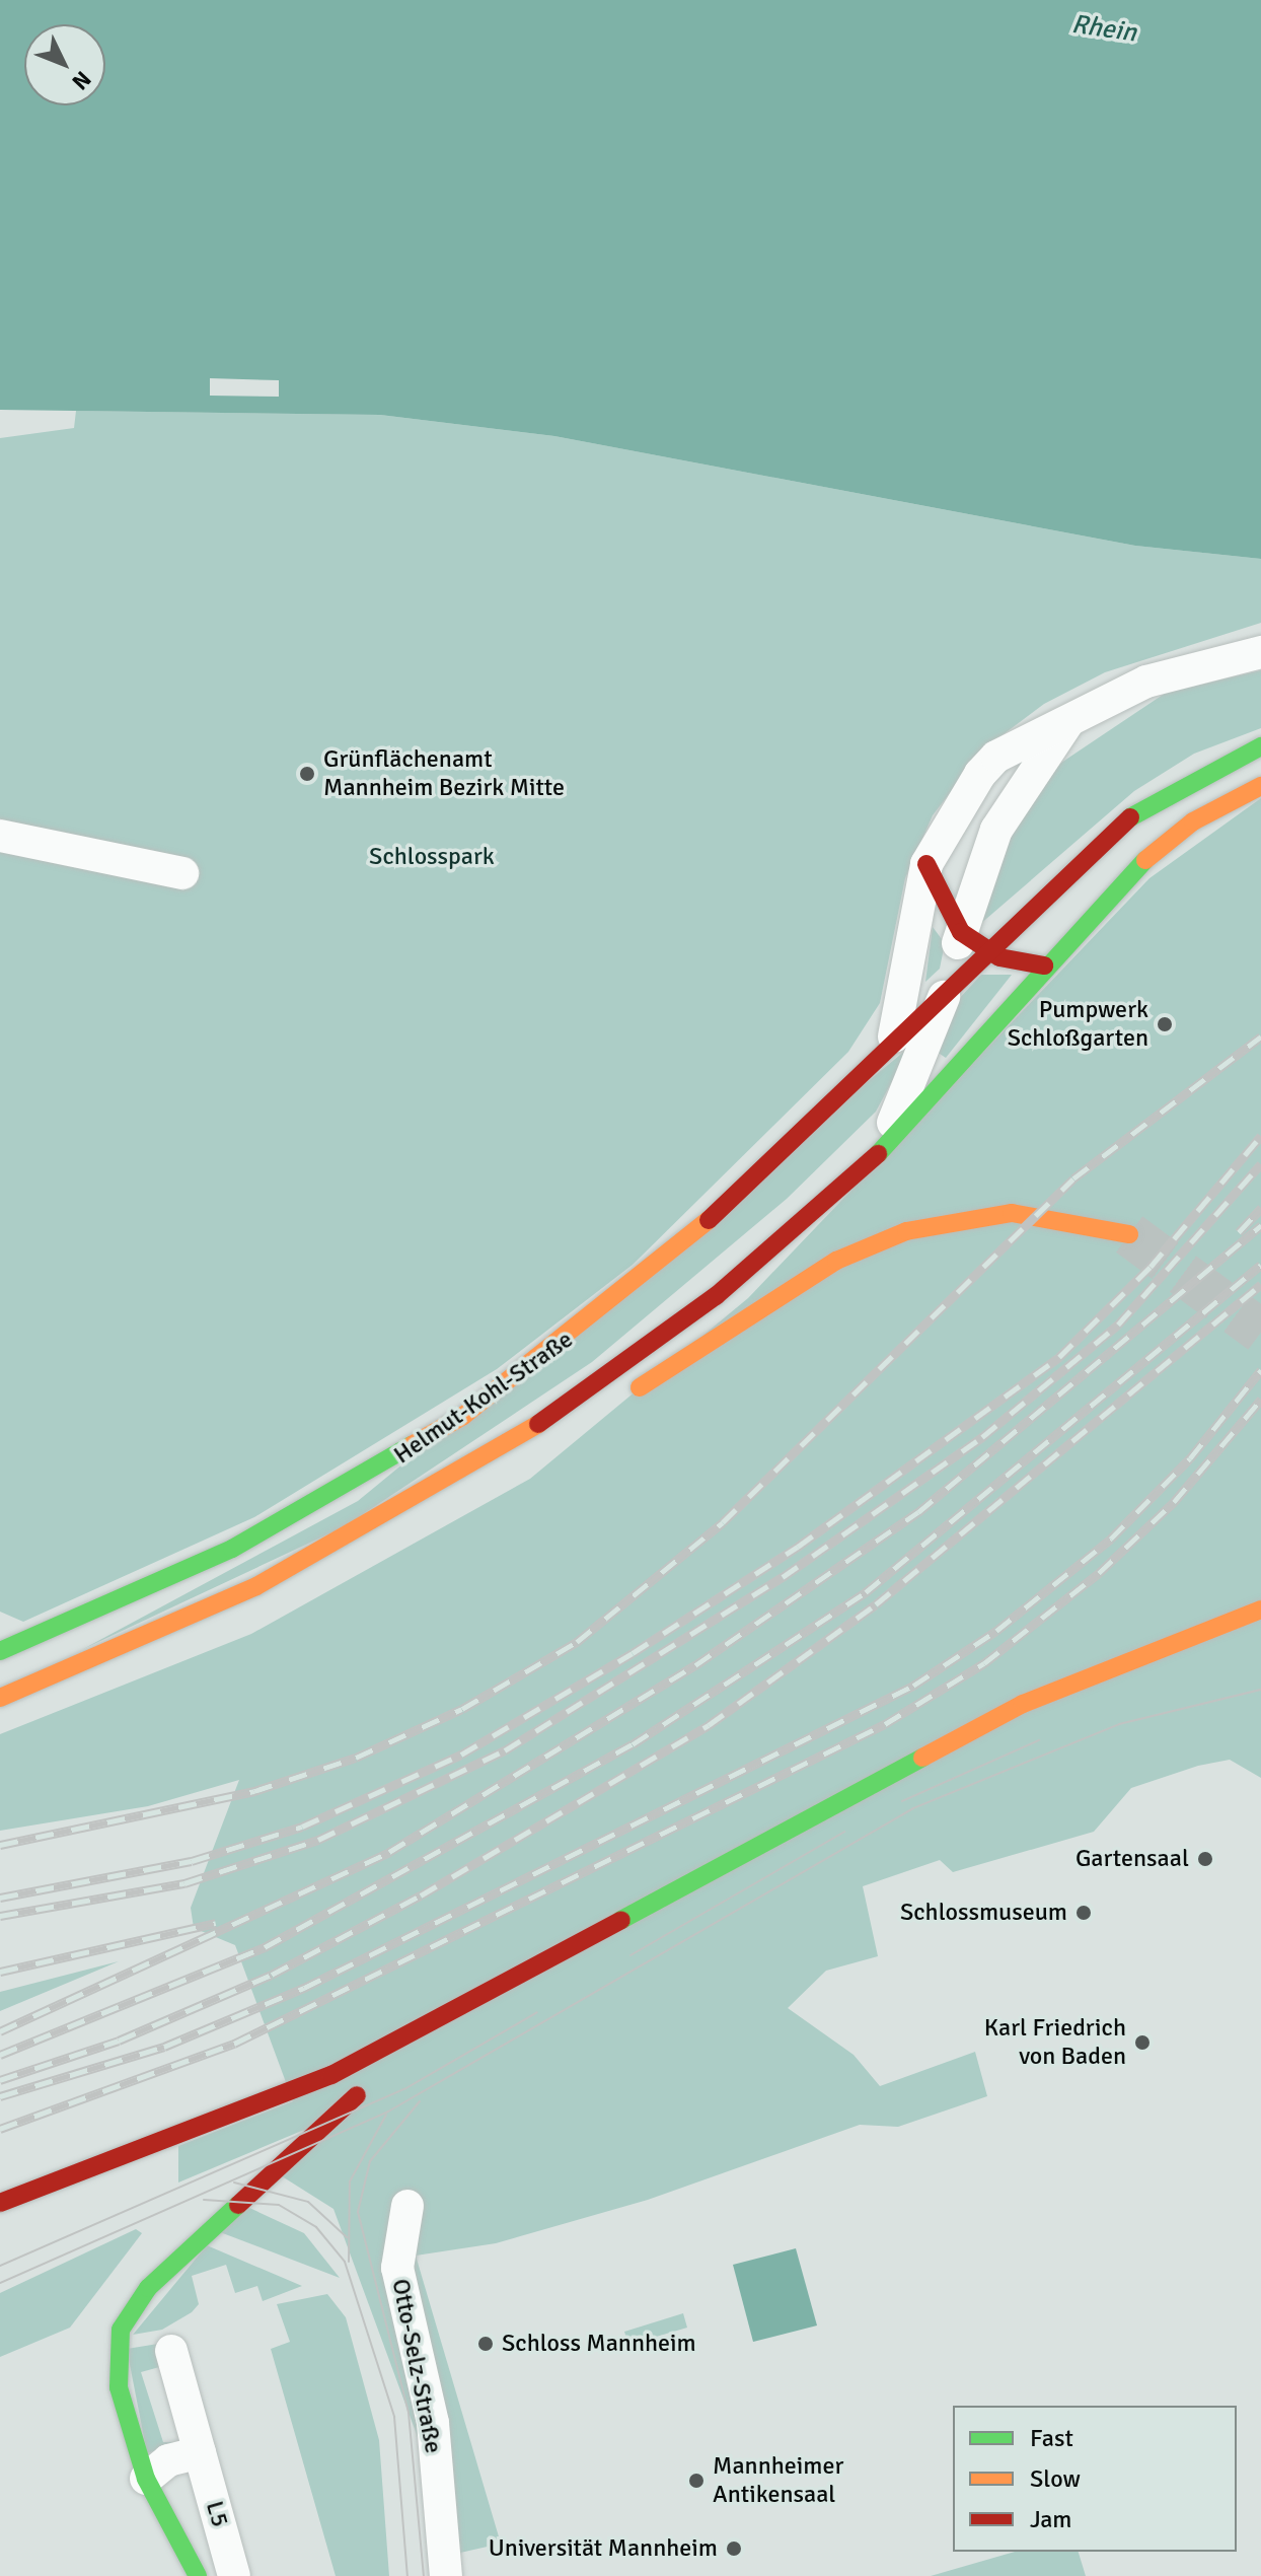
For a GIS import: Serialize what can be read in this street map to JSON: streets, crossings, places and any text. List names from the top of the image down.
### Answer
{
  "streets": {
    "main road": ["Helmut-Kohl-Straße"],
    "street": ["Otto-Selz-Straße", "L5"]
  },
  "water": ["Rhein"],
  "parks": ["Schlosspark"],
  "places": [
    "Grünflächenamt Mannheim Bezirk Mitte",
    "Pumpwerk Schloßgarten",
    "Gartensaal",
    "Schlossmuseum",
    "Karl Friedrich von Baden",
    "Schloss Mannheim",
    "Mannheimer Antikensaal",
    "Universität Mannheim"
  ],
  "legend": ["Fast", "Slow", "Jam"],
  "north": "bottom right"
}
